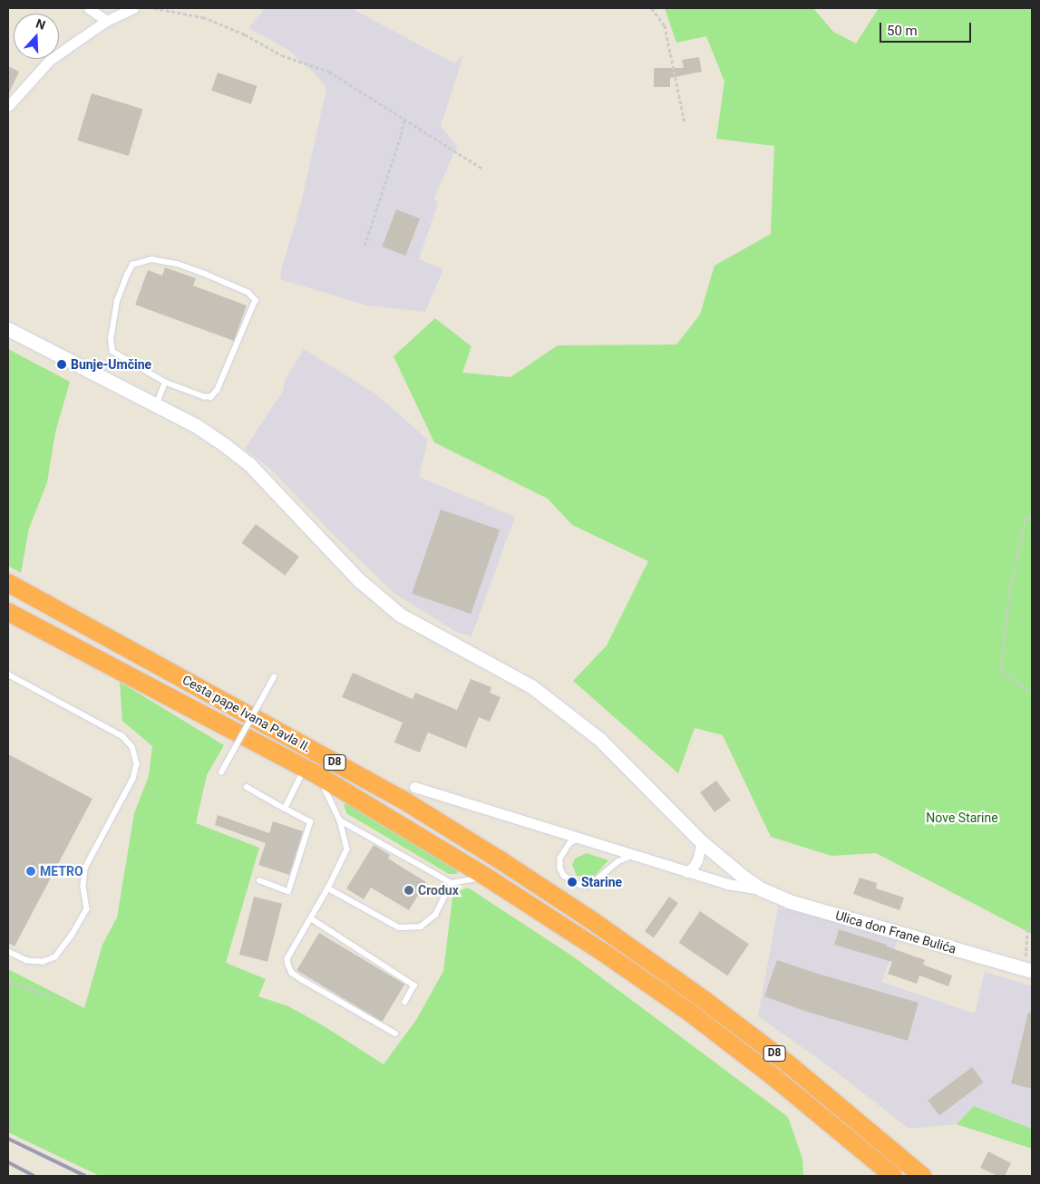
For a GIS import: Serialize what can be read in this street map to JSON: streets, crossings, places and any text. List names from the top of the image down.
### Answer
{
  "streets": {
    "highway": ["Cesta pape Ivana Pavla II.", "D8"],
    "street": ["Ulica don Frane Bulića"]
  },
  "parks": ["Nove Starine"],
  "places": [
    "Bunje-Umčine",
    "METRO",
    "Starine",
    "Crodux"
  ],
  "scale_bar": "50 m",
  "north": "top"
}
